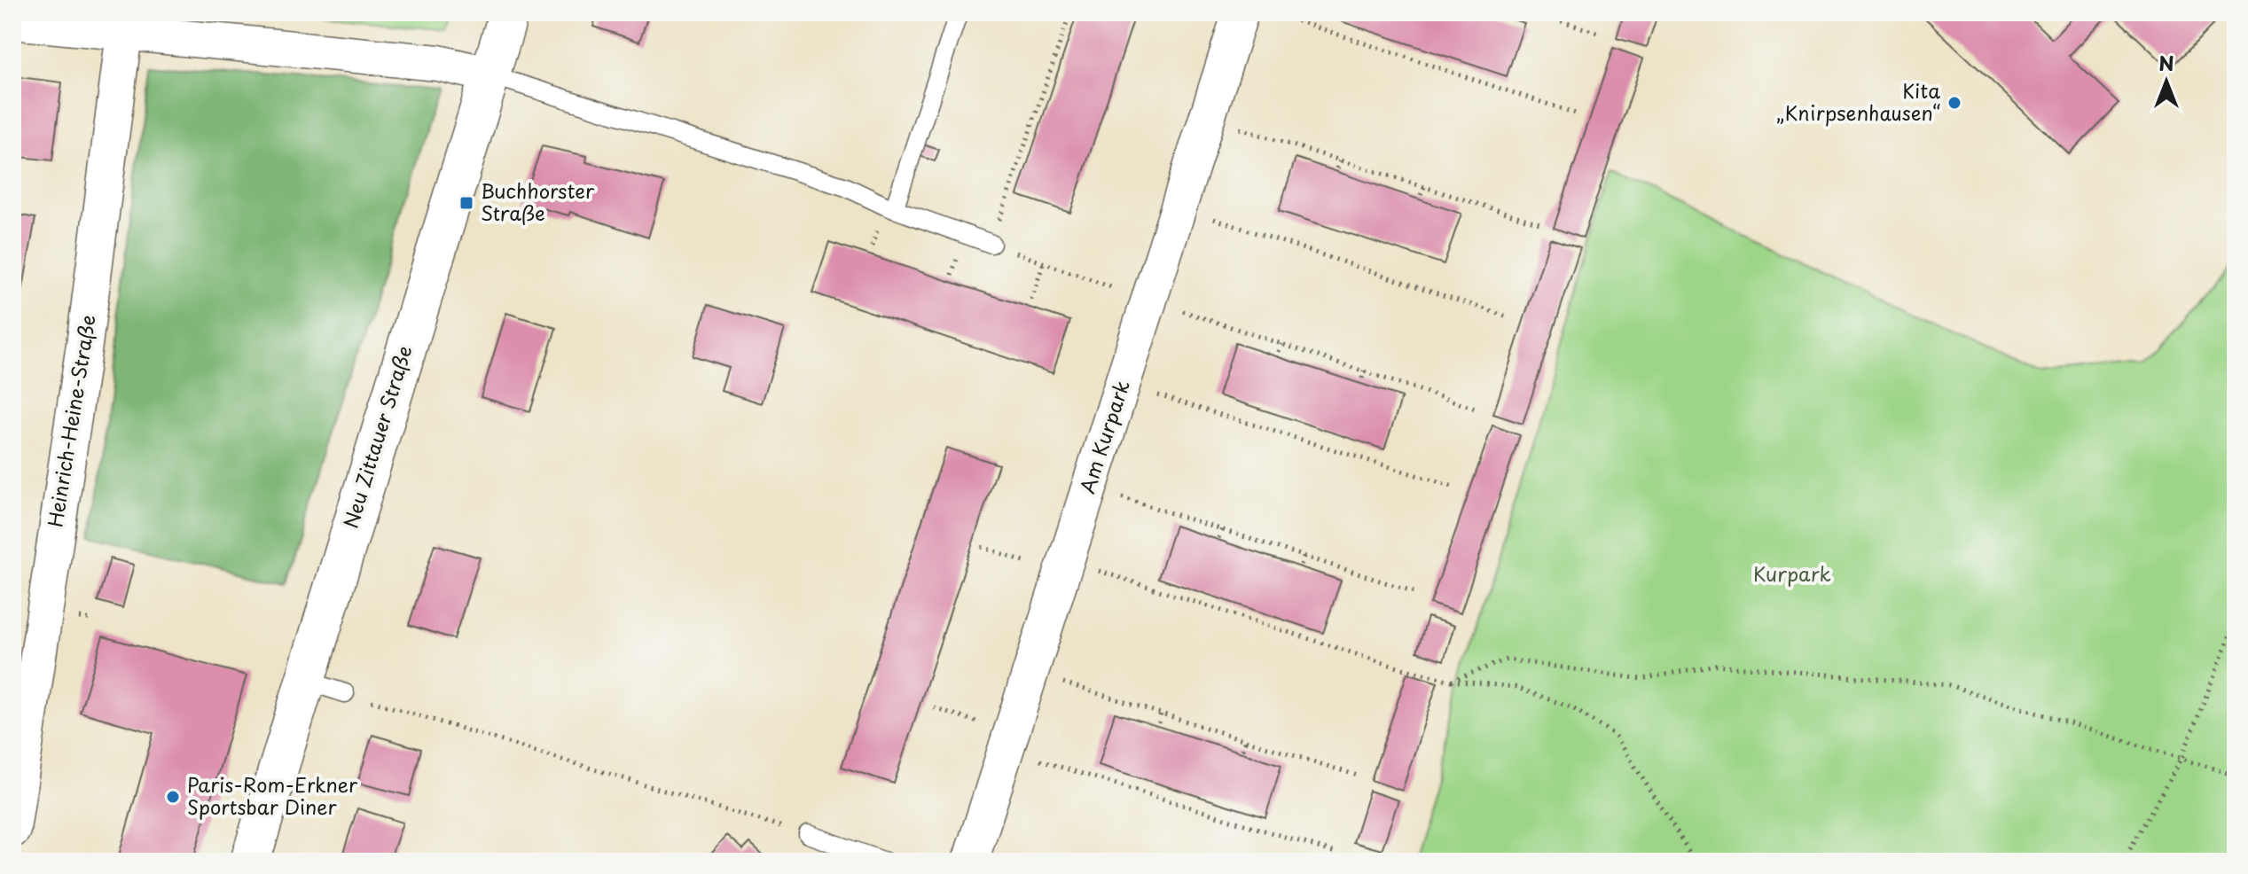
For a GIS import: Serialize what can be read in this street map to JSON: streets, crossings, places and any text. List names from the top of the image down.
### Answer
{
  "streets": {
    "main road": ["Neu Zittauer Straße"],
    "street": ["Heinrich-Heine-Straße", "Am Kurpark"]
  },
  "parks": ["Kurpark"],
  "places": {
    "other": ["Kita „Knirpsenhausen“", "Paris-Rom-Erkner Sportsbar Diner"],
    "transit": ["Buchhorster Straße"]
  },
  "north": "top"
}
